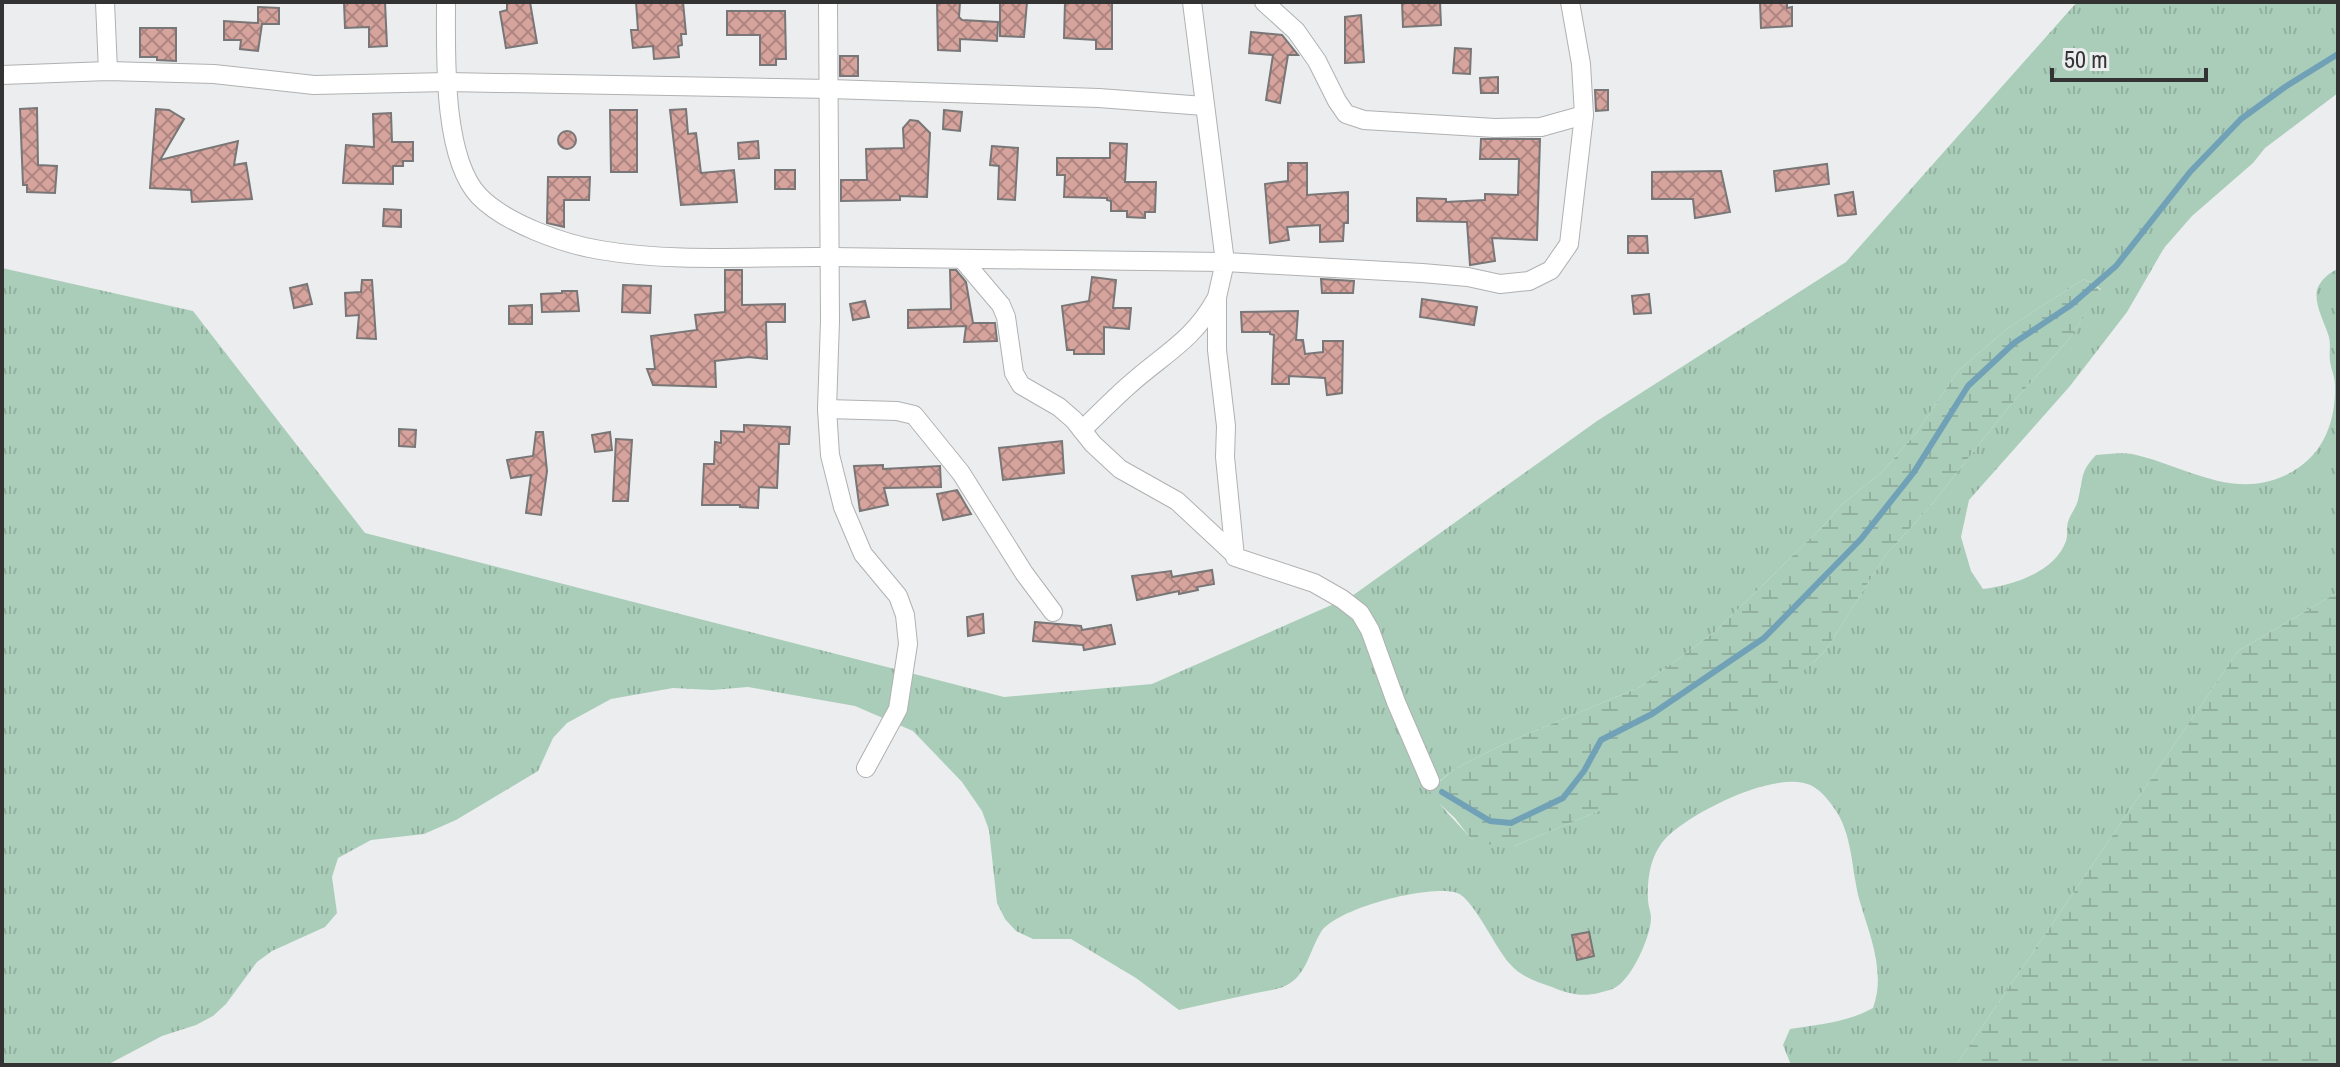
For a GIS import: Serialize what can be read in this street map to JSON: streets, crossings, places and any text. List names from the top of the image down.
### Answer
{
  "scale_bar": "50 m"
}
